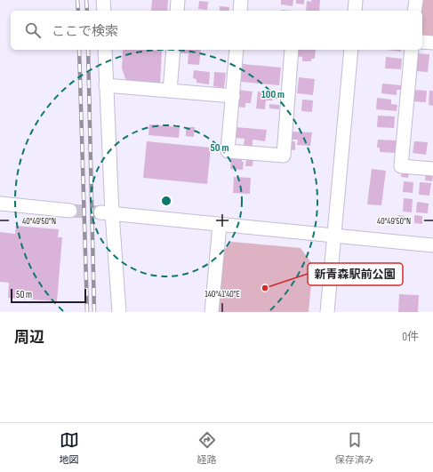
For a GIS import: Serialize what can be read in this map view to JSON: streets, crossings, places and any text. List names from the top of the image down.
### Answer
{
  "places": ["新青森駅前公園"],
  "scale_bar": "50 m",
  "page": {
    "search": "ここで検索",
    "scale": "50 m",
    "heading": ["周辺", "0件"],
    "nav": ["地図", "経路", "保存済み"]
  },
  "coordinates": ["40°49'50\"N", "140°41'40\"E"],
  "rings": ["100 m", "50 m"]
}
